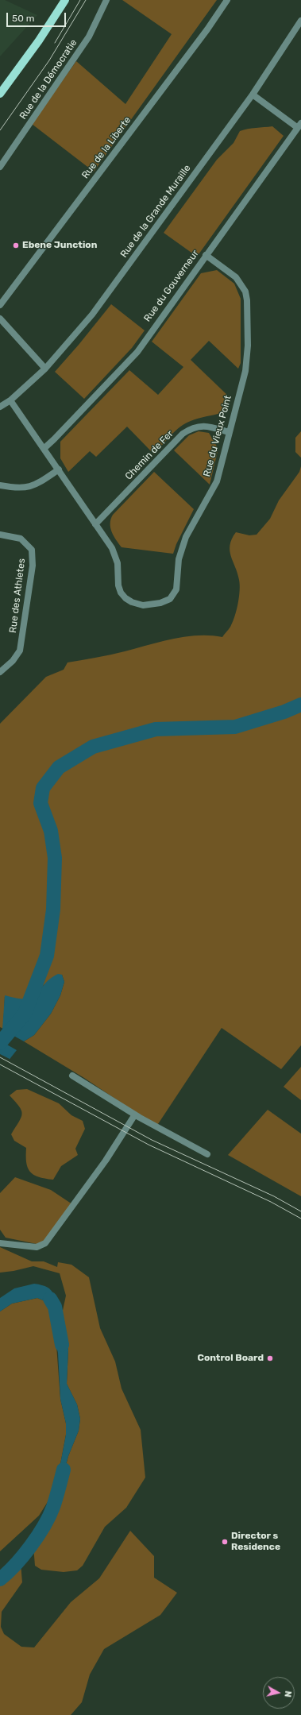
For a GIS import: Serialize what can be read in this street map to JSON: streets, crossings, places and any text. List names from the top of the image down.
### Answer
{
  "streets": {
    "street": [
      "Rue de la Démocratie",
      "Rue de la Liberte",
      "Rue de la Grande Muraille",
      "Rue du Gouverneur",
      "Rue du Vieux Point",
      "Chemin de Fer",
      "Rue des Athletes"
    ]
  },
  "crossings": [
    ["Rue de la Grande Muraille", "Rue du Vieux Point"],
    ["Rue du Gouverneur", "Rue du Vieux Point"],
    ["Rue du Vieux Point", "Chemin de Fer"]
  ],
  "places": ["Ebene Junction", "Control Board", "Director s Residence"],
  "scale_bar": "50 m",
  "north": "right"
}
